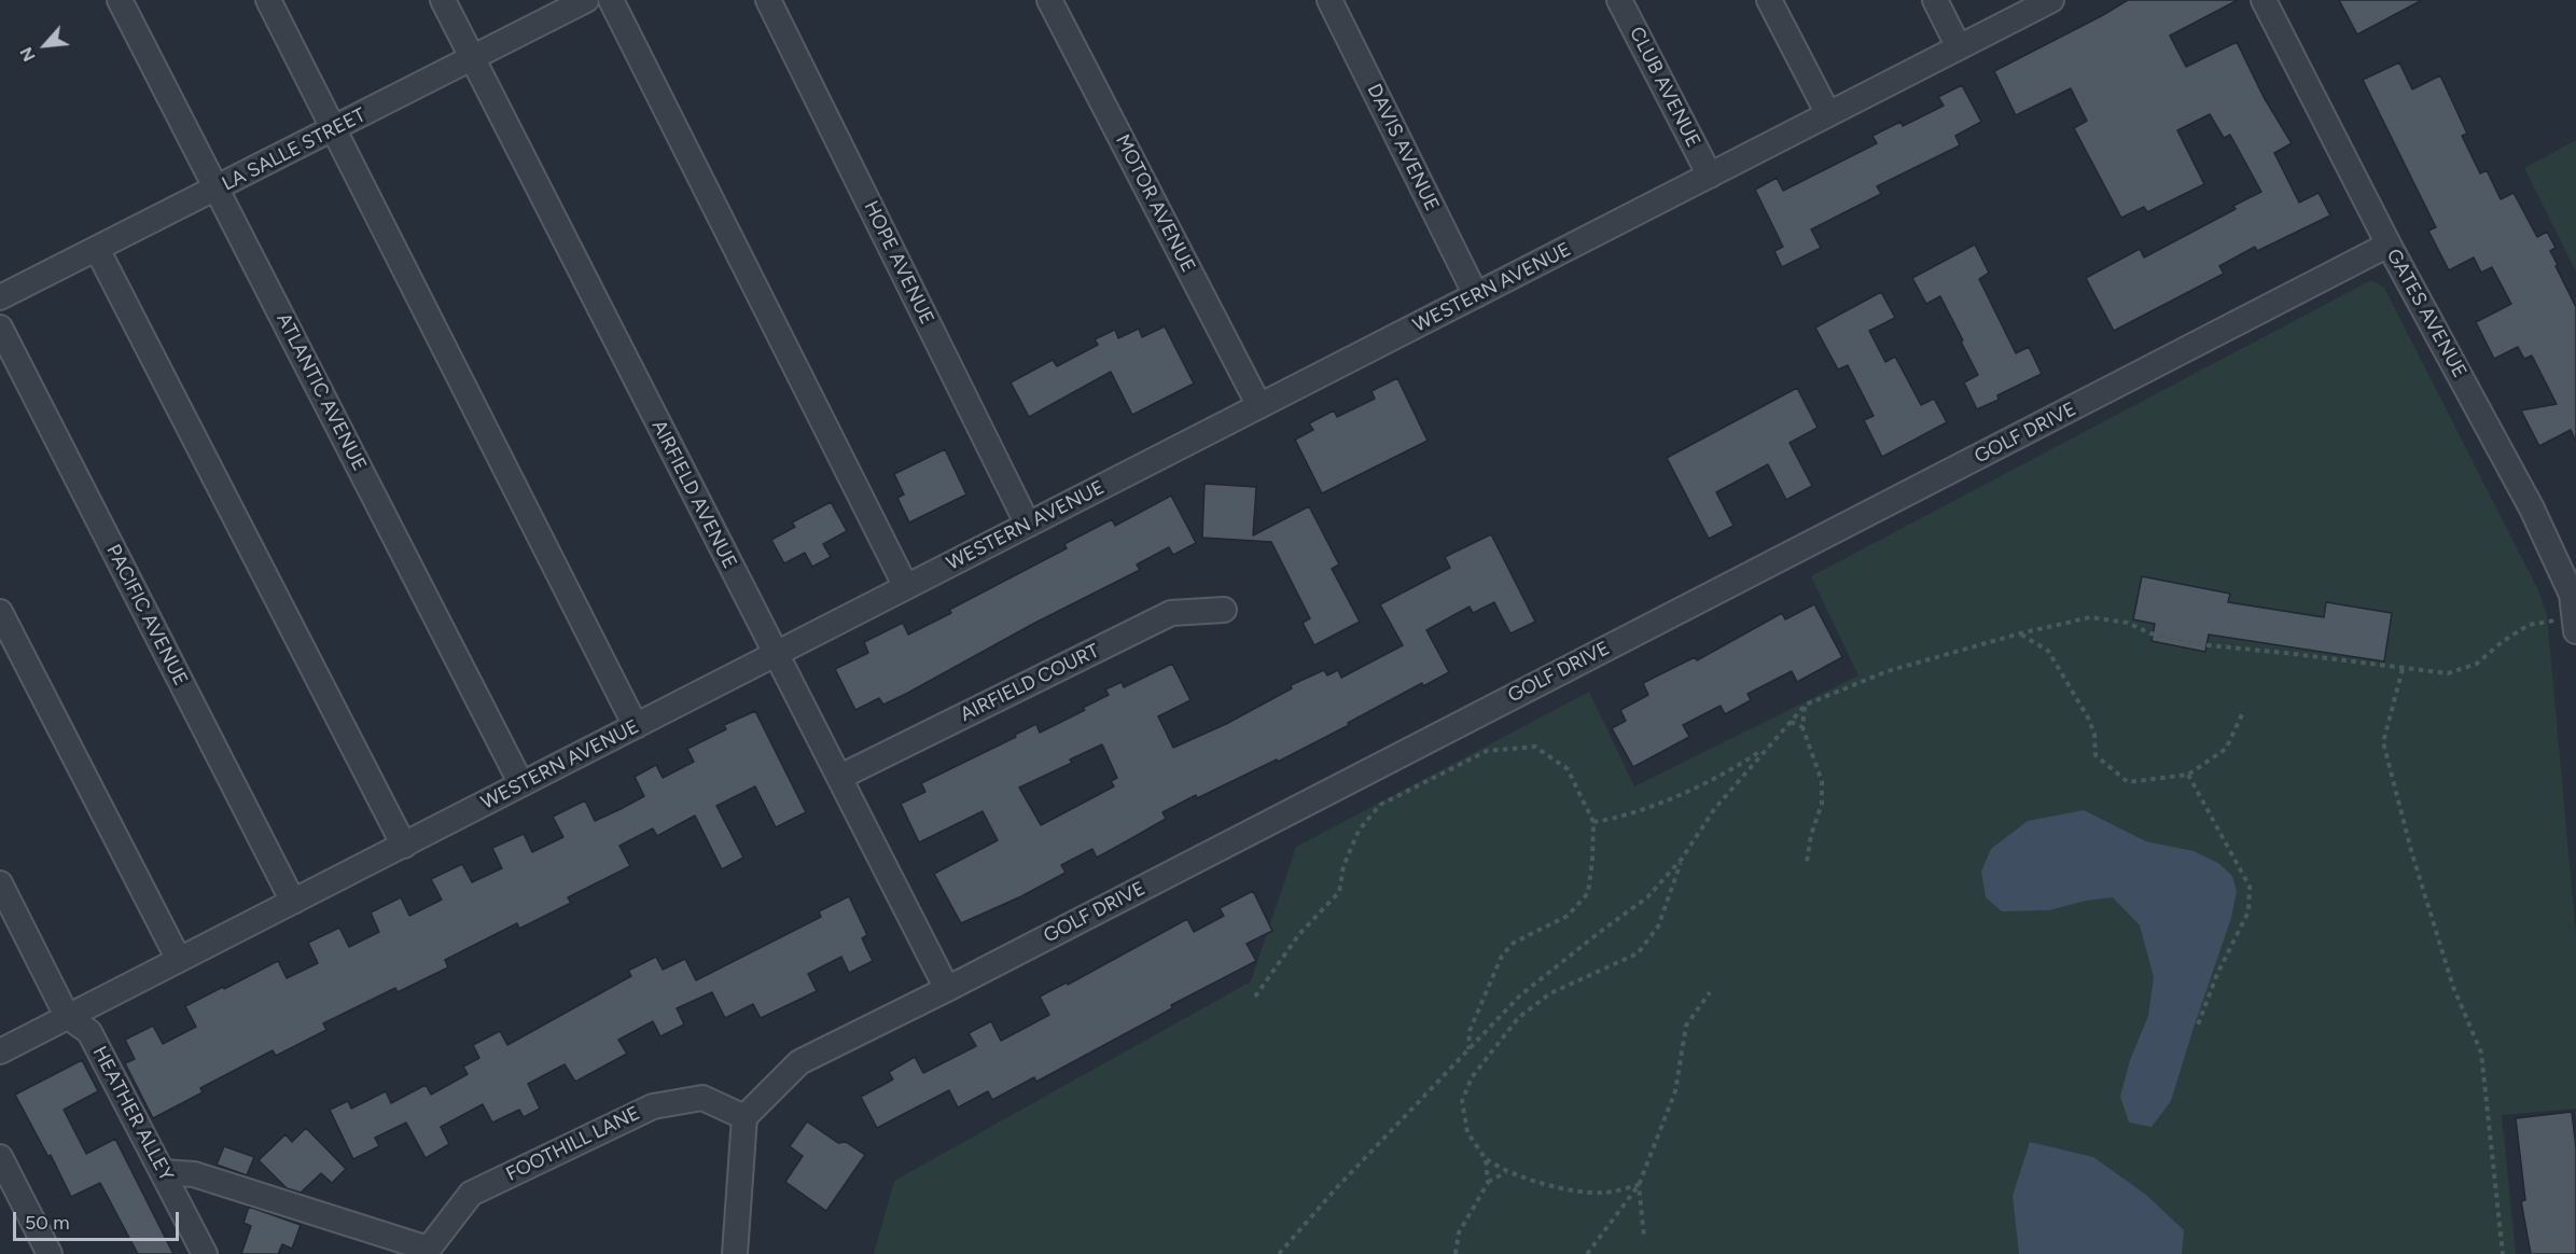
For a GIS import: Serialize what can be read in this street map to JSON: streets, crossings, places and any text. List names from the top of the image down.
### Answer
{
  "streets": {
    "street": [
      "CLUB AVENUE",
      "DAVIS AVENUE",
      "LA SALLE STREET",
      "MOTOR AVENUE",
      "HOPE AVENUE",
      "WESTERN AVENUE",
      "GATES AVENUE",
      "ATLANTIC AVENUE",
      "GOLF DRIVE",
      "AIRFIELD AVENUE",
      "PACIFIC AVENUE",
      "AIRFIELD COURT",
      "HEATHER ALLEY",
      "FOOTHILL LANE"
    ]
  },
  "crossings": [
    ["CLUB AVENUE", "WESTERN AVENUE"],
    ["DAVIS AVENUE", "WESTERN AVENUE"],
    ["LA SALLE STREET", "ATLANTIC AVENUE"],
    ["LA SALLE STREET", "AIRFIELD AVENUE"],
    ["MOTOR AVENUE", "WESTERN AVENUE"],
    ["HOPE AVENUE", "WESTERN AVENUE"],
    ["WESTERN AVENUE", "ATLANTIC AVENUE"],
    ["WESTERN AVENUE", "AIRFIELD AVENUE"],
    ["WESTERN AVENUE", "PACIFIC AVENUE"],
    ["WESTERN AVENUE", "HEATHER ALLEY"],
    ["GATES AVENUE", "GOLF DRIVE"],
    ["GOLF DRIVE", "AIRFIELD AVENUE"],
    ["GOLF DRIVE", "FOOTHILL LANE"],
    ["AIRFIELD AVENUE", "AIRFIELD COURT"]
  ],
  "scale_bar": "50 m",
  "north": "bottom left"
}
